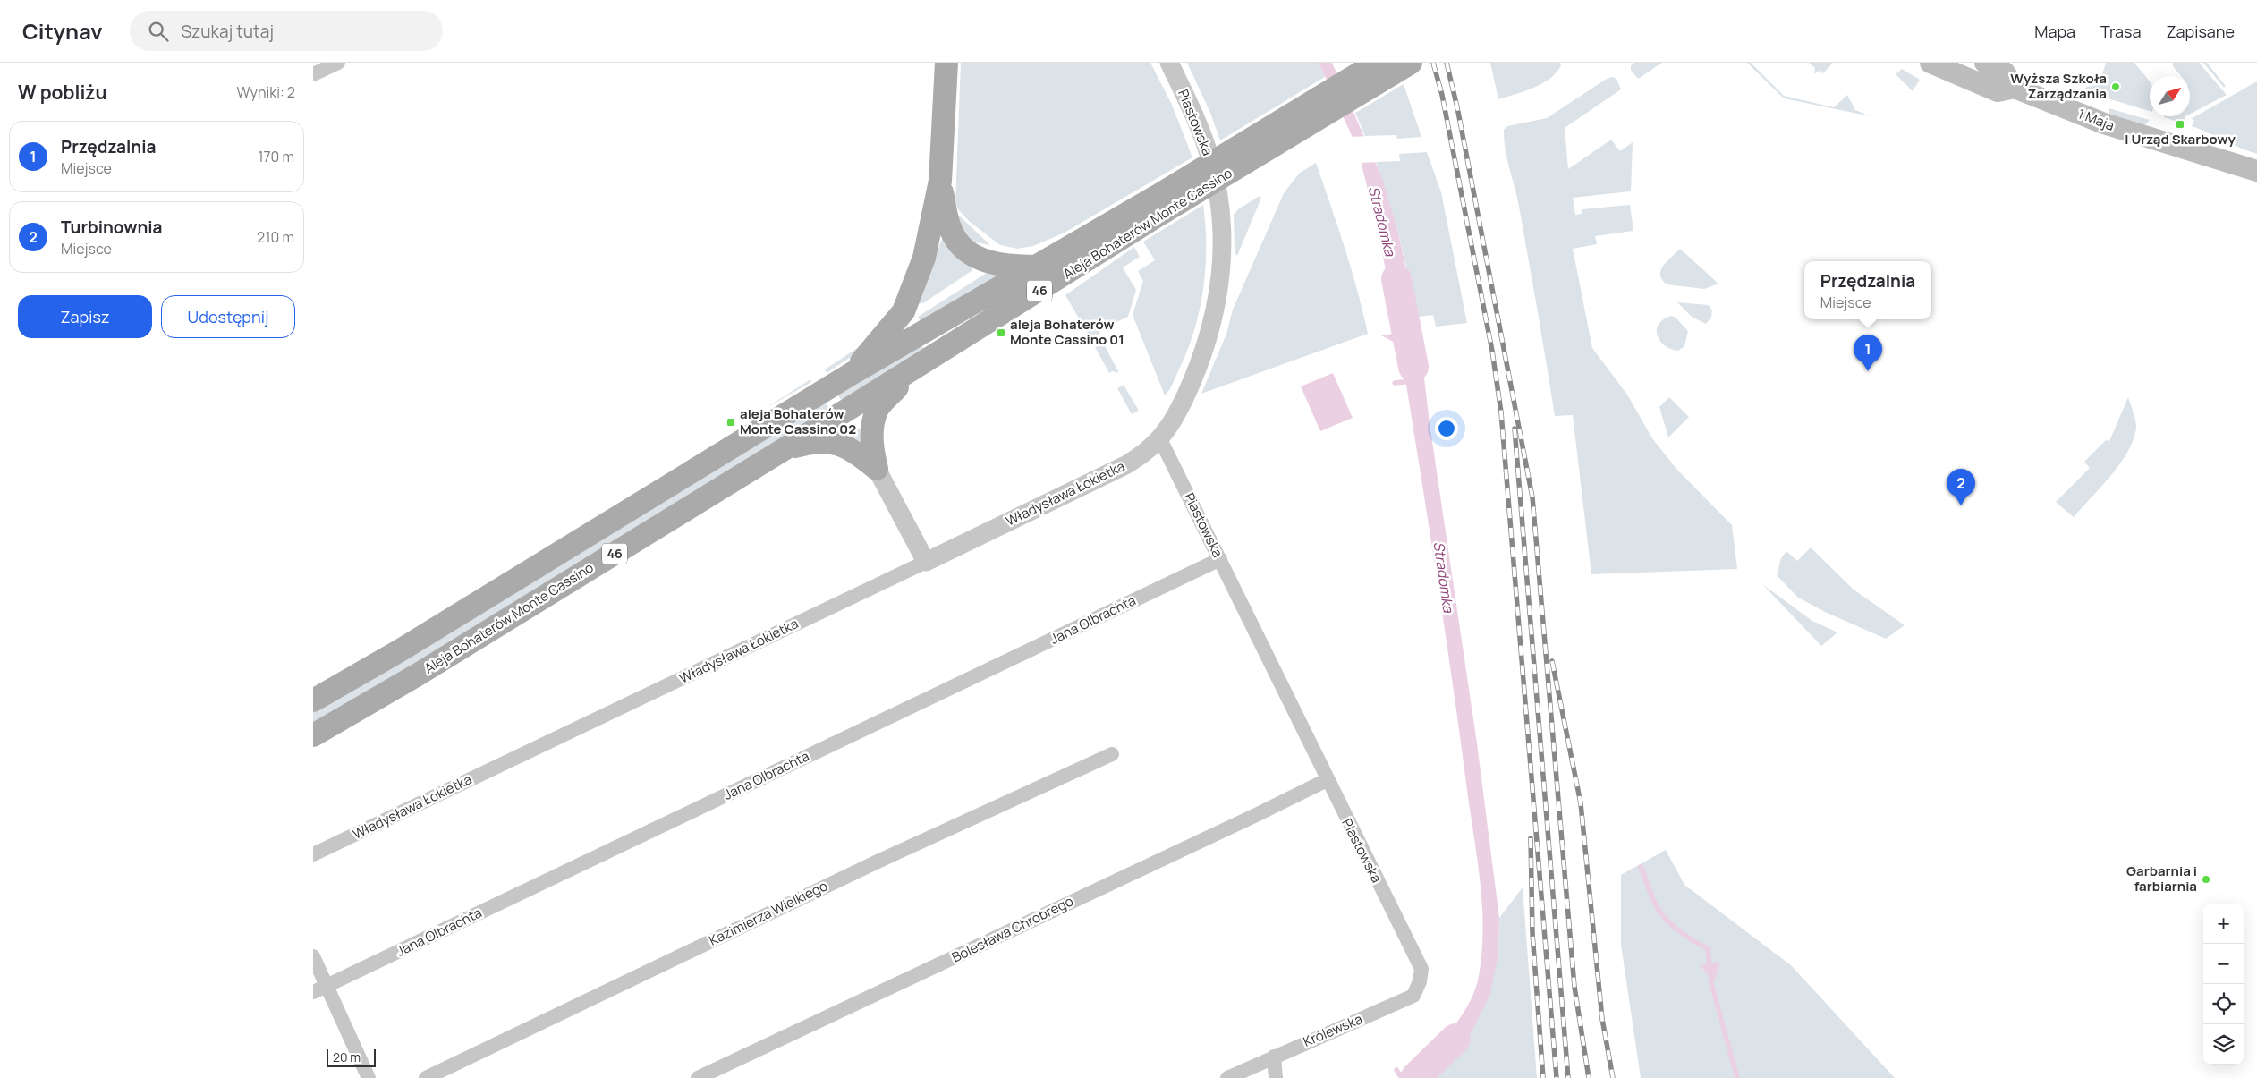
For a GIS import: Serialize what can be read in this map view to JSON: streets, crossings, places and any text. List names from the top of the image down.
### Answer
{
  "streets": {
    "main road": ["1 Maja", "Aleja Bohaterów Monte Cassino", "46"],
    "street": [
      "Piastowska",
      "Władysława Łokietka",
      "Jana Olbrachta",
      "Kazimierza Wielkiego",
      "Bolesława Chrobrego",
      "Królewska"
    ]
  },
  "crossings": [
    ["Piastowska", "Władysława Łokietka"],
    ["Piastowska", "Jana Olbrachta"],
    ["Piastowska", "Bolesława Chrobrego"],
    ["Piastowska", "Królewska"]
  ],
  "water": ["Stradomka"],
  "places": {
    "other": ["Wyższa Szkoła Zarządzania", "Garbarnia i farbiarnia"],
    "transit": ["I Urząd Skarbowy", "aleja Bohaterów Monte Cassino 01", "aleja Bohaterów Monte Cassino 02"]
  },
  "scale_bar": "20 m",
  "north": "top right",
  "page": {
    "header": "Citynav",
    "search": "Szukaj tutaj",
    "nav": ["Mapa", "Trasa", "Zapisane"],
    "heading": ["W pobliżu", "Wyniki: 2"],
    "list": [
      {
        "mark": "1",
        "name": "Przędzalnia",
        "note": "Miejsce",
        "value": "170 m"
      },
      {
        "mark": "2",
        "name": "Turbinownia",
        "note": "Miejsce",
        "value": "210 m"
      }
    ],
    "popup": ["Przędzalnia", "Miejsce"],
    "buttons": ["Zapisz", "Udostępnij"],
    "pins": ["1", "2"],
    "map_buttons": ["+", "−"],
    "scale": "20 m"
  }
}
